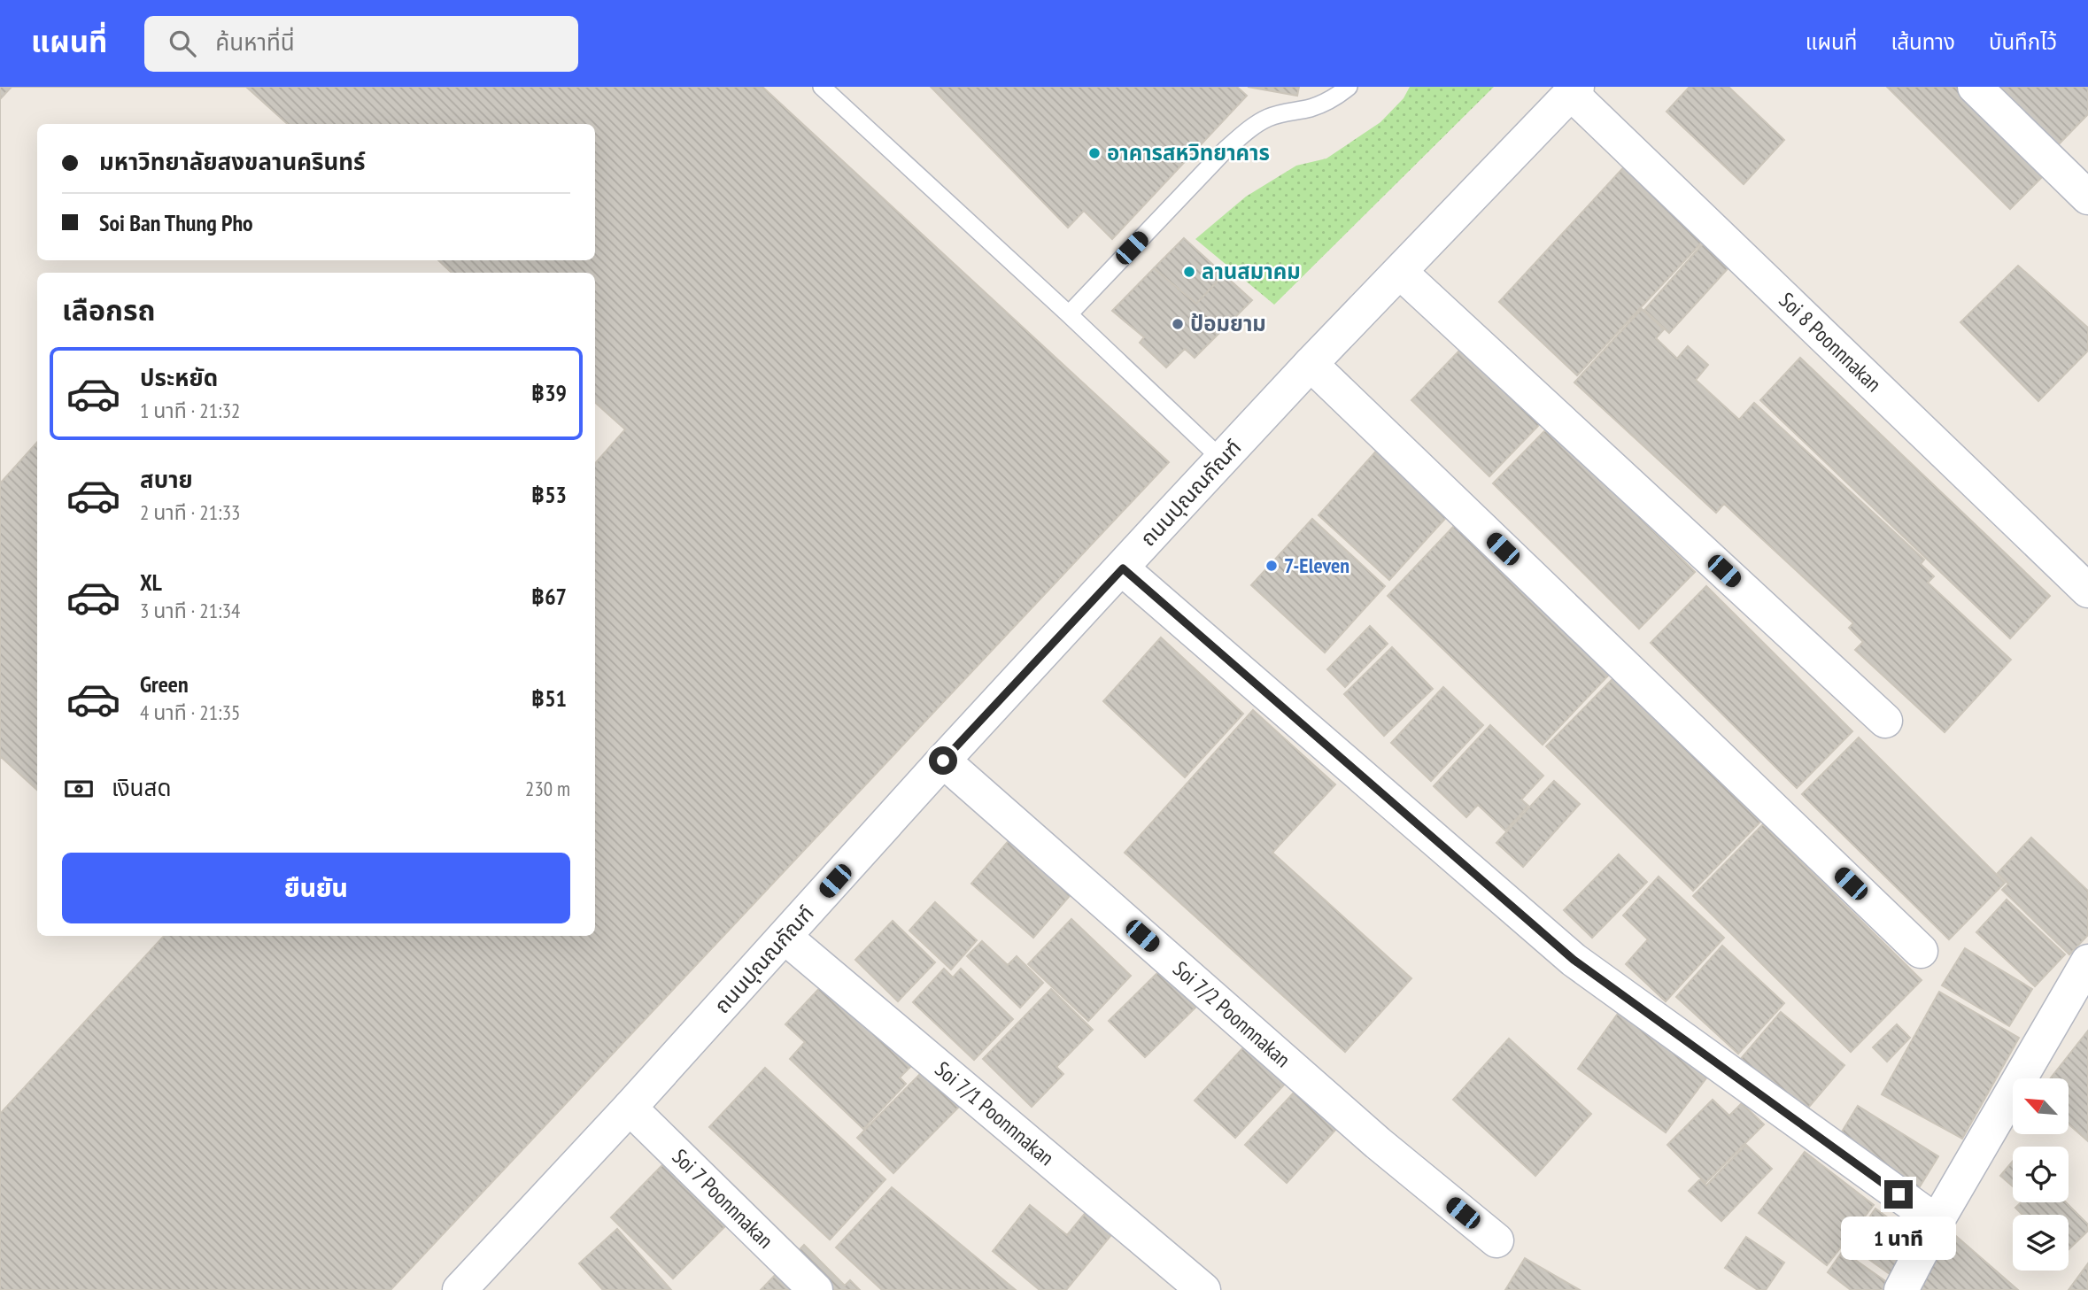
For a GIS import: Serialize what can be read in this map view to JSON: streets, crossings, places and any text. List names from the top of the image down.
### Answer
{
  "streets": {
    "street": [
      "Soi 8 Poonnnakan",
      "ถนนปุณณกัณฑ์",
      "Soi 7/2 Poonnnakan",
      "Soi 7/1 Poonnnakan",
      "Soi 7 Poonnnakan"
    ]
  },
  "crossings": [
    ["Soi 8 Poonnnakan", "ถนนปุณณกัณฑ์"],
    ["ถนนปุณณกัณฑ์", "Soi 7/2 Poonnnakan"],
    ["ถนนปุณณกัณฑ์", "Soi 7/1 Poonnnakan"],
    ["ถนนปุณณกัณฑ์", "Soi 7 Poonnnakan"]
  ],
  "places": [
    "อาคารสหวิทยาคาร",
    "ลานสมาคม",
    "ป้อมยาม",
    "7-Eleven"
  ],
  "north": "top left",
  "page": {
    "header": "แผนที่",
    "search": "ค้นหาที่นี่",
    "nav": ["แผนที่", "เส้นทาง", "บันทึกไว้"],
    "banner": ["มหาวิทยาลัยสงขลานครินทร์", "Soi Ban Thung Pho"],
    "heading": "เลือกรถ",
    "list": [
      {
        "name": "ประหยัด",
        "note": "1 นาที · 21:32",
        "value": "฿39"
      },
      {
        "name": "สบาย",
        "note": "2 นาที · 21:33",
        "value": "฿53"
      },
      {
        "name": "XL",
        "note": "3 นาที · 21:34",
        "value": "฿67"
      },
      {
        "name": "Green",
        "note": "4 นาที · 21:35",
        "value": "฿51"
      }
    ],
    "pay": ["เงินสด", "230 m"],
    "buttons": "ยืนยัน",
    "bubble": "1 นาที"
  }
}
